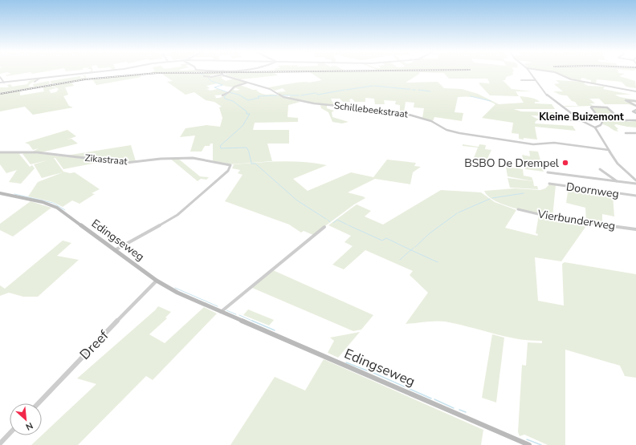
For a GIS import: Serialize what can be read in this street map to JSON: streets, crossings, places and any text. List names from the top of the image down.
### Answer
{
  "streets": {
    "main road": ["Edingseweg"],
    "street": [
      "Schillebeekstraat",
      "Zikastraat",
      "Doornweg",
      "Vierbunderweg",
      "Dreef"
    ]
  },
  "crossings": [
    ["Zikastraat", "Edingseweg"],
    ["Edingseweg", "Dreef"]
  ],
  "districts": ["Kleine Buizemont"],
  "places": ["BSBO De Drempel"],
  "north": "bottom right"
}
